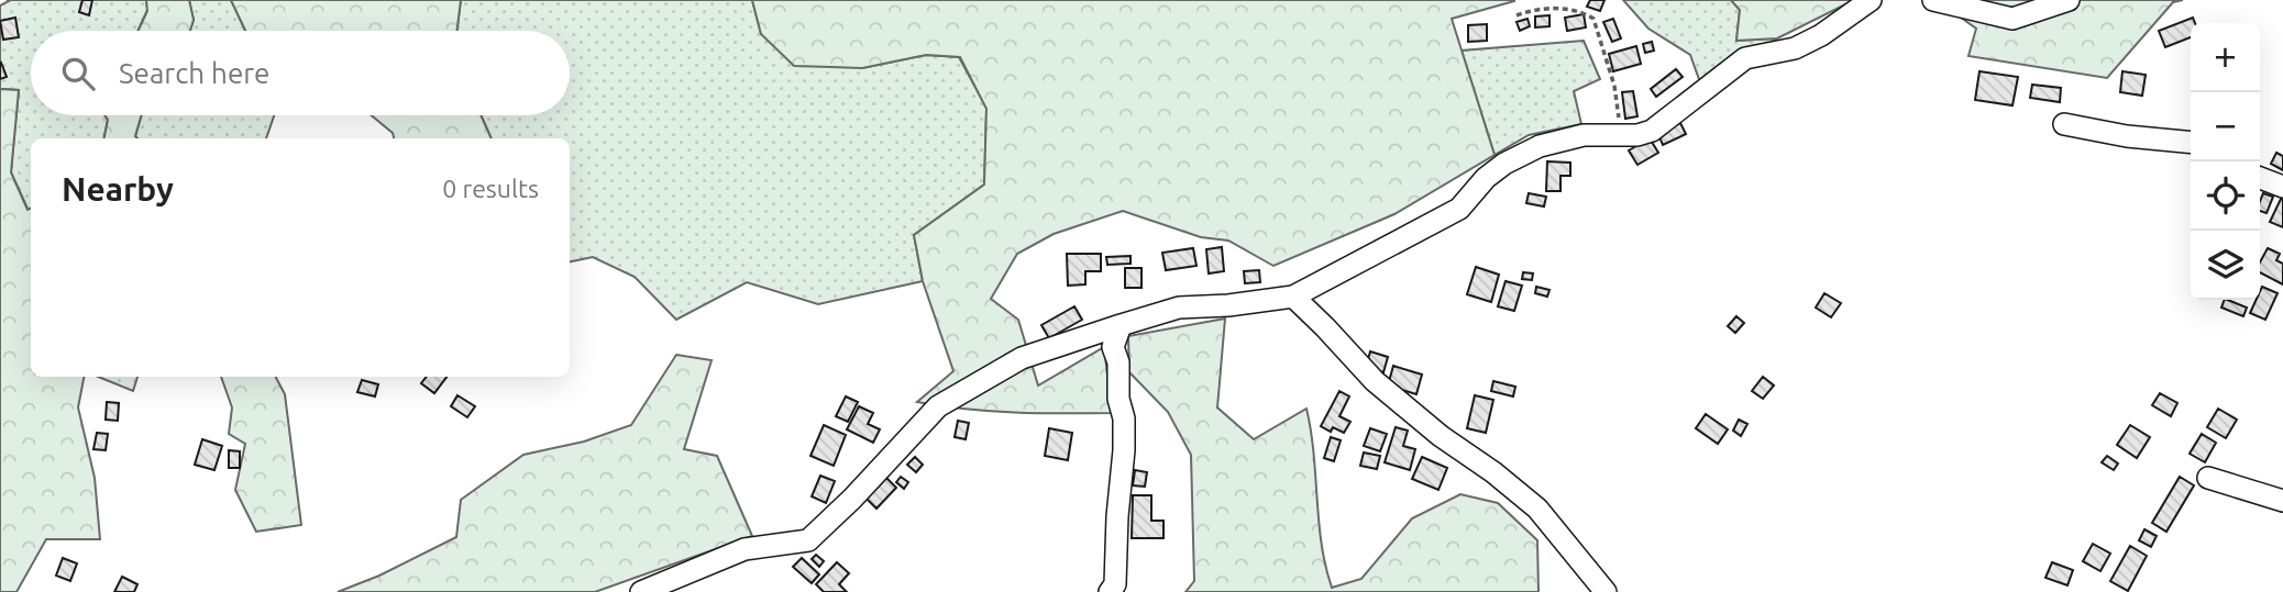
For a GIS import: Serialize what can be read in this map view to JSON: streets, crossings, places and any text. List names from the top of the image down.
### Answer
{
  "page": {
    "map_buttons": ["+", "−"],
    "search": "Search here",
    "heading": ["Nearby", "0 results"]
  }
}
